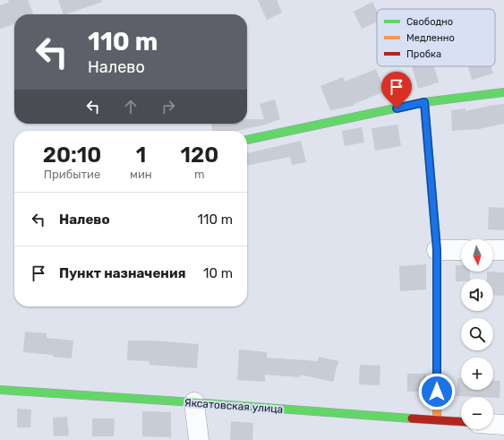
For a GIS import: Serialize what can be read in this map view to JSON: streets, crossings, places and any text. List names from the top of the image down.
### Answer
{
  "streets": {
    "street": ["Яксатовская улица"]
  },
  "legend": ["Свободно", "Медленно", "Пробка"],
  "north": "bottom",
  "page": {
    "turn": ["110 m", "Налево"],
    "eta": [
      "20:10",
      "Прибытие",
      "1",
      "мин",
      "120",
      "m"
    ],
    "list": [
      {
        "name": "Налево",
        "value": "110 m"
      },
      {
        "name": "Пункт назначения",
        "value": "10 m"
      }
    ],
    "map_buttons": ["+", "−"]
  }
}
